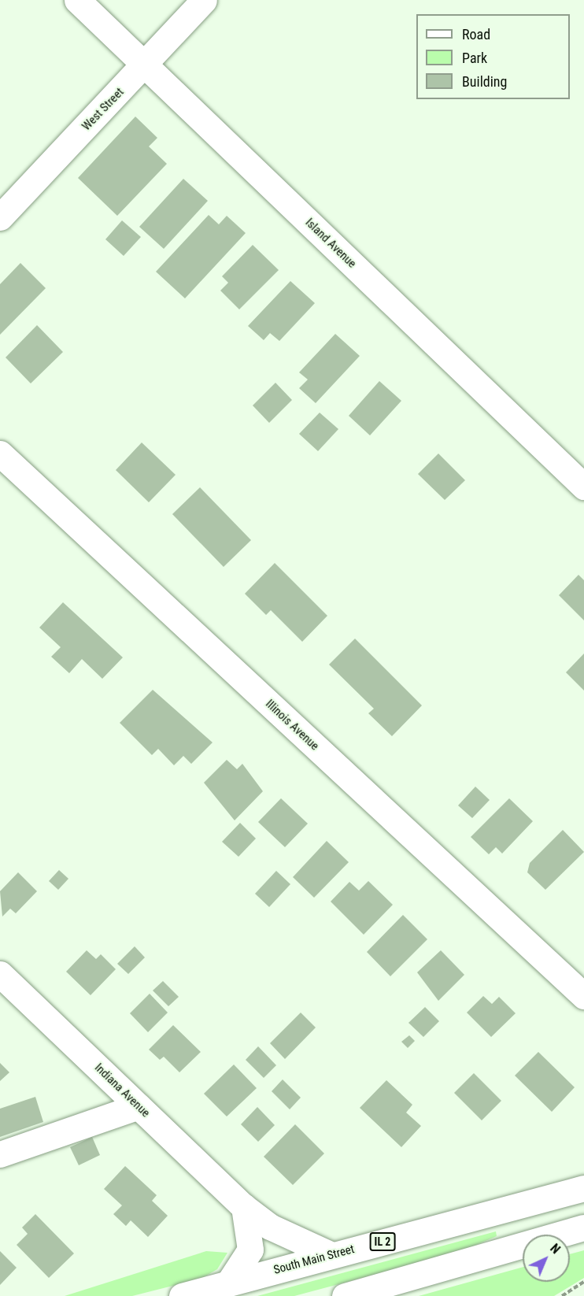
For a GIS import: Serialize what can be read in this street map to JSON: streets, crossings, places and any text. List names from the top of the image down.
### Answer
{
  "streets": {
    "street": [
      "West Street",
      "Island Avenue",
      "Illinois Avenue",
      "Indiana Avenue",
      "IL 2",
      "South Main Street"
    ]
  },
  "crossings": [
    ["West Street", "Island Avenue"],
    ["Indiana Avenue", "South Main Street"]
  ],
  "legend": ["Road", "Park", "Building"],
  "north": "top right"
}
